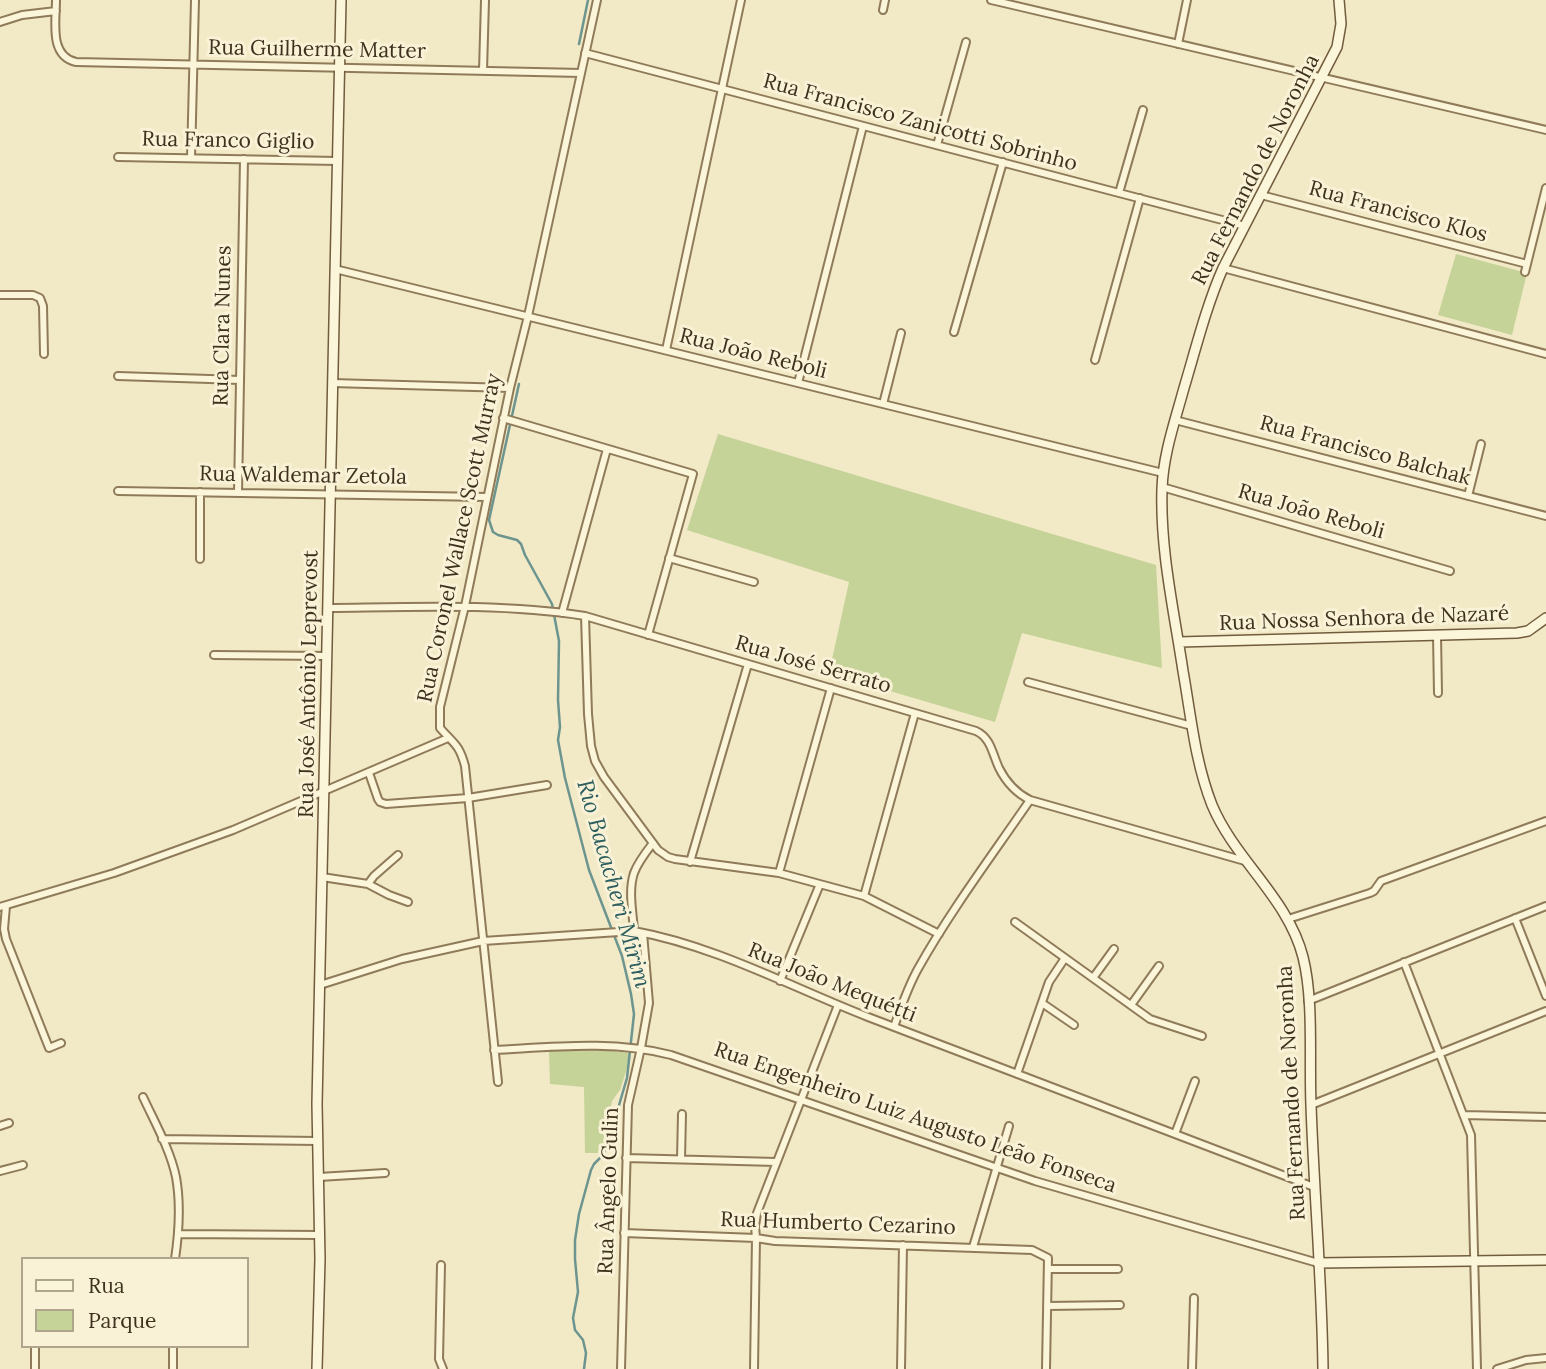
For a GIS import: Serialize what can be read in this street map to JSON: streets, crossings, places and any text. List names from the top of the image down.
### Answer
{
  "streets": {
    "street": [
      "Rua Guilherme Matter",
      "Rua Francisco Zanicotti Sobrinho",
      "Rua Franco Giglio",
      "Rua Fernando de Noronha",
      "Rua Francisco Klos",
      "Rua Clara Nunes",
      "Rua João Reboli",
      "Rua Francisco Balchak",
      "Rua Waldemar Zetola",
      "Rua Coronel Wallace Scott Murray",
      "Rua Nossa Senhora de Nazaré",
      "Rua José Serrato",
      "Rua José Antônio Leprevost",
      "Rua João Mequétti",
      "Rua Engenheiro Luiz Augusto Leão Fonseca",
      "Rua Ângelo Gulin",
      "Rua Humberto Cezarino"
    ]
  },
  "crossings": [
    ["Rua Guilherme Matter", "Rua Coronel Wallace Scott Murray"],
    ["Rua Guilherme Matter", "Rua José Antônio Leprevost"],
    ["Rua Francisco Zanicotti Sobrinho", "Rua Fernando de Noronha"],
    ["Rua Francisco Zanicotti Sobrinho", "Rua Coronel Wallace Scott Murray"],
    ["Rua Franco Giglio", "Rua Clara Nunes"],
    ["Rua Franco Giglio", "Rua José Antônio Leprevost"],
    ["Rua Fernando de Noronha", "Rua Francisco Klos"],
    ["Rua Fernando de Noronha", "Rua João Reboli"],
    ["Rua Fernando de Noronha", "Rua Francisco Balchak"],
    ["Rua Fernando de Noronha", "Rua Nossa Senhora de Nazaré"],
    ["Rua Fernando de Noronha", "Rua José Serrato"],
    ["Rua Fernando de Noronha", "Rua João Mequétti"],
    ["Rua Fernando de Noronha", "Rua Engenheiro Luiz Augusto Leão Fonseca"],
    ["Rua Clara Nunes", "Rua Waldemar Zetola"],
    ["Rua João Reboli", "Rua Coronel Wallace Scott Murray"],
    ["Rua João Reboli", "Rua José Antônio Leprevost"],
    ["Rua Waldemar Zetola", "Rua Coronel Wallace Scott Murray"],
    ["Rua Waldemar Zetola", "Rua José Antônio Leprevost"],
    ["Rua Coronel Wallace Scott Murray", "Rua José Serrato"],
    ["Rua Coronel Wallace Scott Murray", "Rua João Mequétti"],
    ["Rua Coronel Wallace Scott Murray", "Rua Engenheiro Luiz Augusto Leão Fonseca"],
    ["Rua José Serrato", "Rua José Antônio Leprevost"],
    ["Rua José Antônio Leprevost", "Rua João Mequétti"],
    ["Rua João Mequétti", "Rua Ângelo Gulin"],
    ["Rua Engenheiro Luiz Augusto Leão Fonseca", "Rua Ângelo Gulin"],
    ["Rua Ângelo Gulin", "Rua Humberto Cezarino"]
  ],
  "water": ["Rio Bacacheri Mirim"],
  "legend": ["Rua", "Parque"]
}
